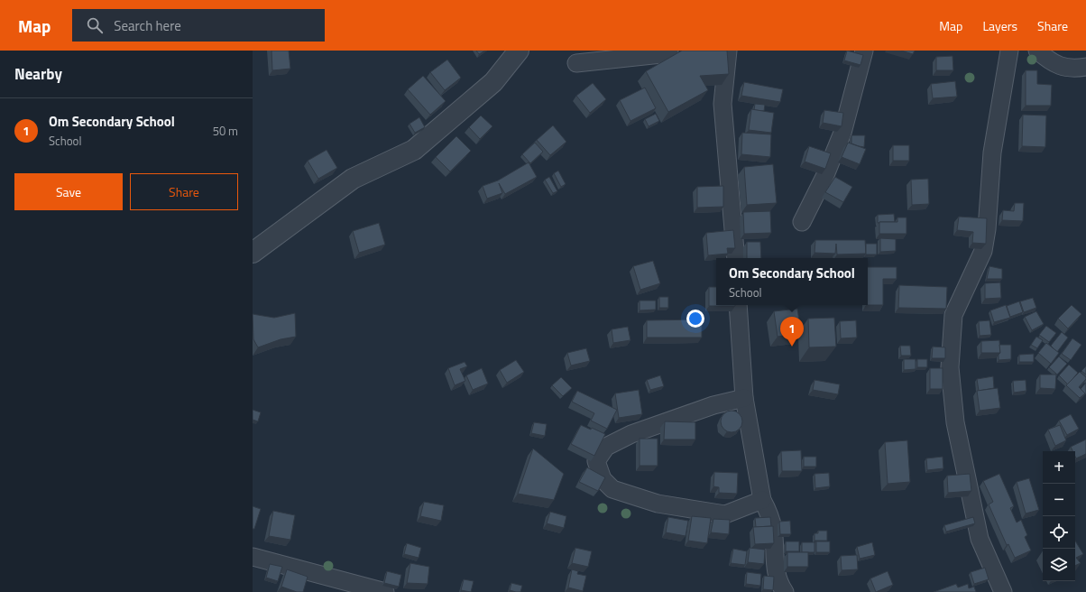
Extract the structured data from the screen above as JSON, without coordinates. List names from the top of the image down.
{
  "page": {
    "header": "Map",
    "search": "Search here",
    "nav": ["Map", "Layers", "Share"],
    "heading": "Nearby",
    "list": [
      {
        "mark": "1",
        "name": "Om Secondary School",
        "note": "School",
        "value": "50 m"
      }
    ],
    "buttons": ["Save", "Share"],
    "popup": ["Om Secondary School", "School"],
    "pins": "1",
    "map_buttons": ["+", "−"]
  }
}
